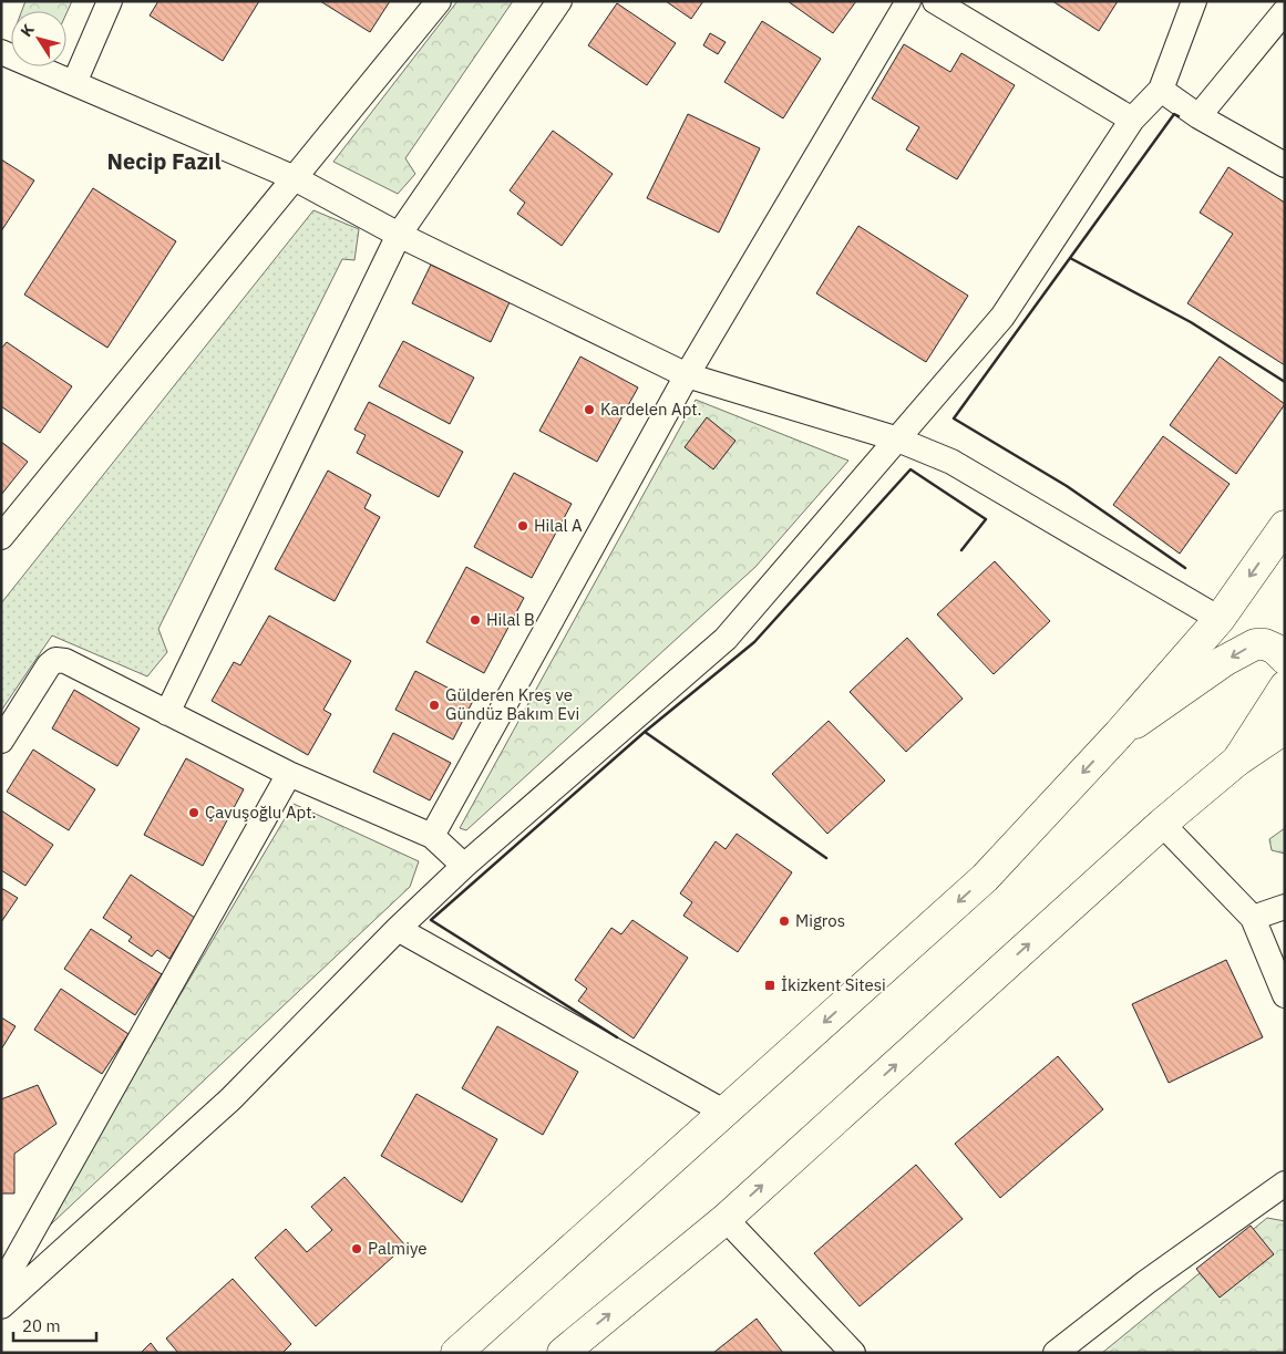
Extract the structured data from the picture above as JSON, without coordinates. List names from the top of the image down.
{
  "districts": ["Necip Fazıl"],
  "places": {
    "other": [
      "Kardelen Apt.",
      "Hilal A",
      "Hilal B",
      "Gülderen Kreş ve Gündüz Bakım Evi",
      "Çavuşoğlu Apt.",
      "Migros",
      "Palmiye"
    ],
    "transit": ["İkizkent Sitesi"]
  },
  "scale_bar": "20 m",
  "north": "top left"
}
